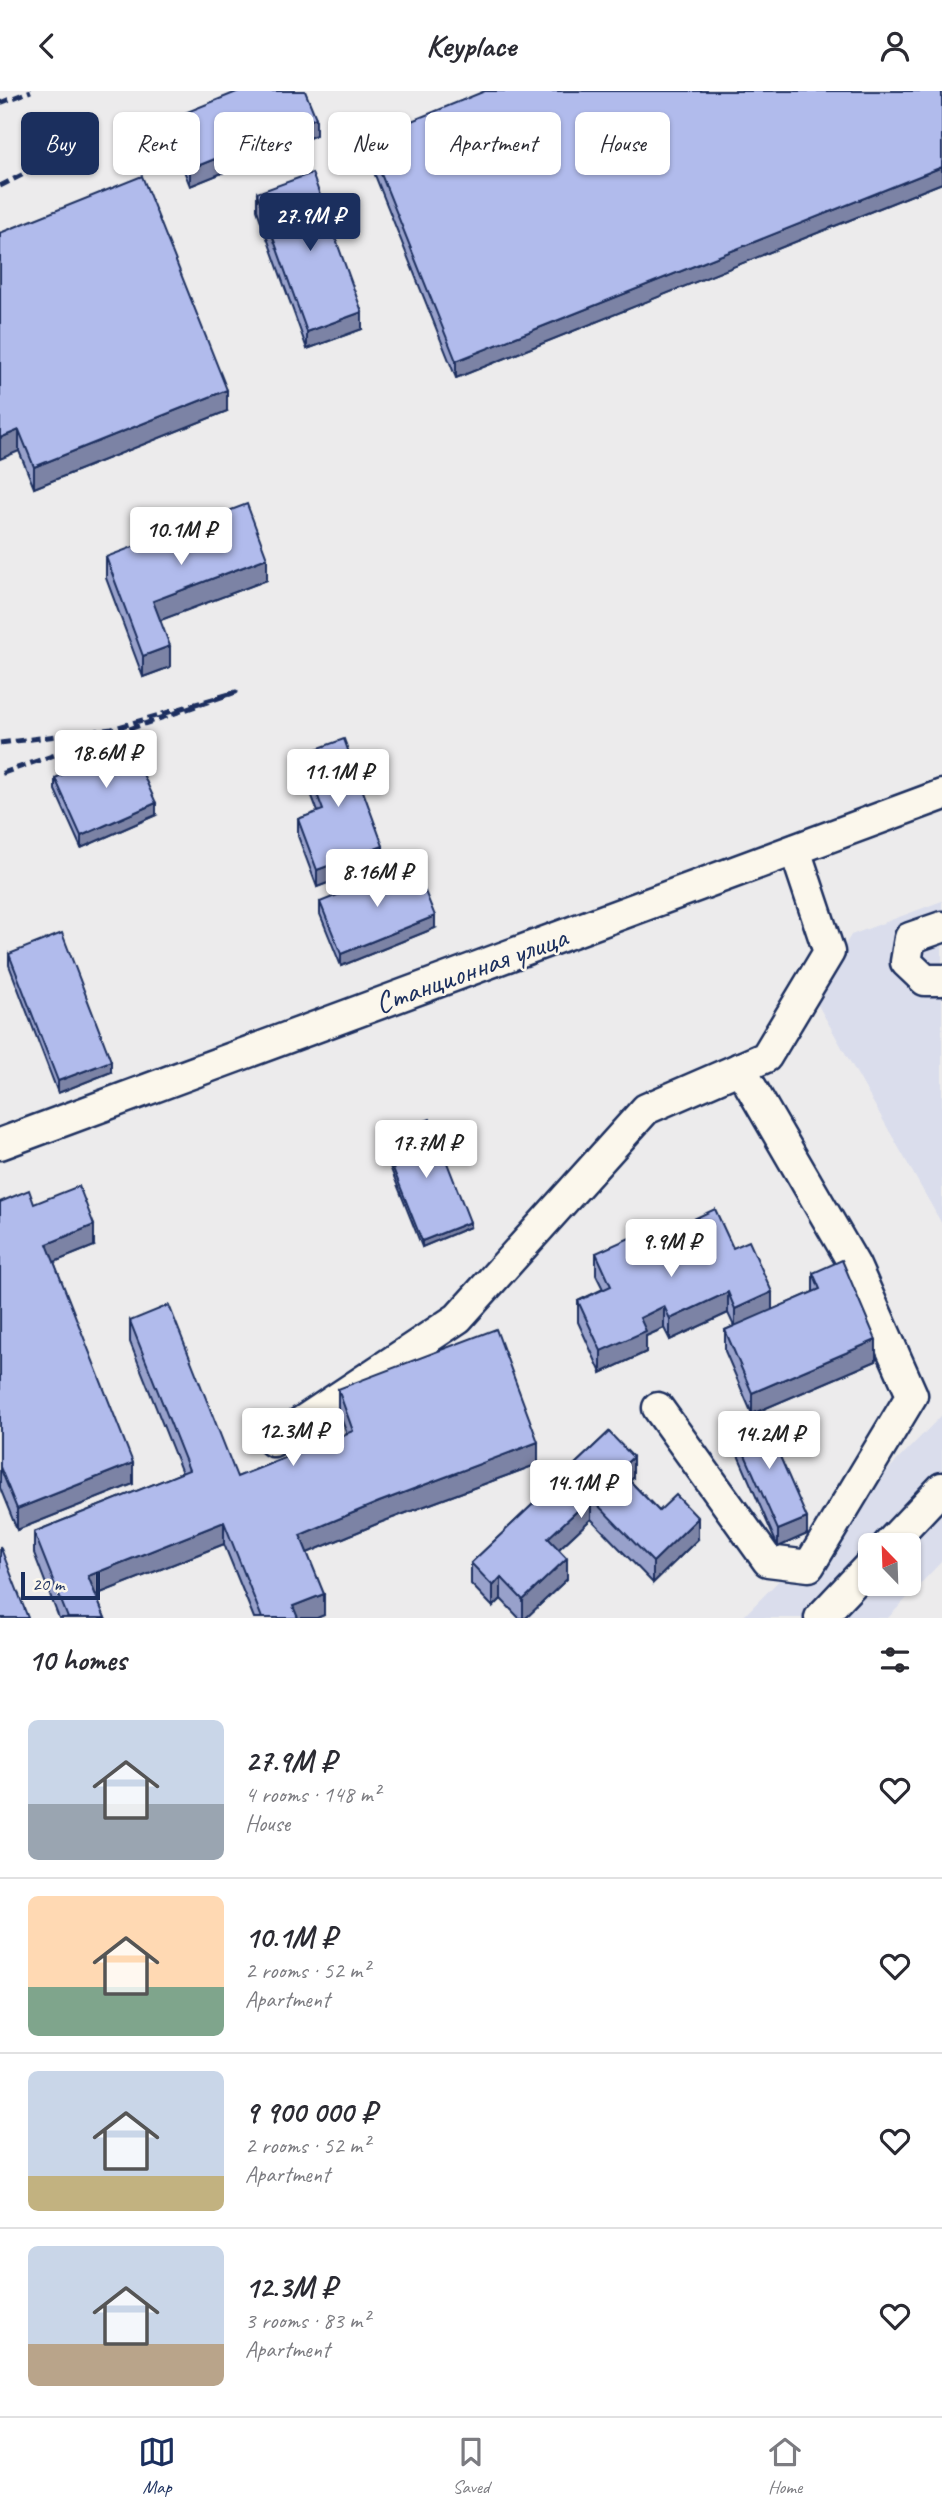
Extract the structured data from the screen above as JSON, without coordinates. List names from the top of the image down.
{
  "streets": {
    "street": ["Станционная улица"]
  },
  "scale_bar": "20 m",
  "north": "top left",
  "page": {
    "header": "Keyplace",
    "chip": [
      "Buy",
      "Rent",
      "Filters",
      "New",
      "Apartment",
      "House"
    ],
    "price": [
      "27.9M ₽",
      "10.1M ₽",
      "18.6M ₽",
      "11.1M ₽",
      "8.16M ₽",
      "17.7M ₽",
      "9.9M ₽",
      "12.3M ₽",
      "14.2M ₽",
      "14.1M ₽"
    ],
    "scale": "20 m",
    "heading": "10 homes",
    "list": [
      {
        "name": "27.9M ₽",
        "note": "4 rooms · 148 m² · House"
      },
      {
        "name": "10.1M ₽",
        "note": "2 rooms · 52 m² · Apartment"
      },
      {
        "name": "9 900 000 ₽",
        "note": "2 rooms · 52 m² · Apartment"
      },
      {
        "name": "12.3M ₽",
        "note": "3 rooms · 83 m² · Apartment"
      }
    ],
    "tabs": ["Map", "Saved", "Home"]
  }
}
